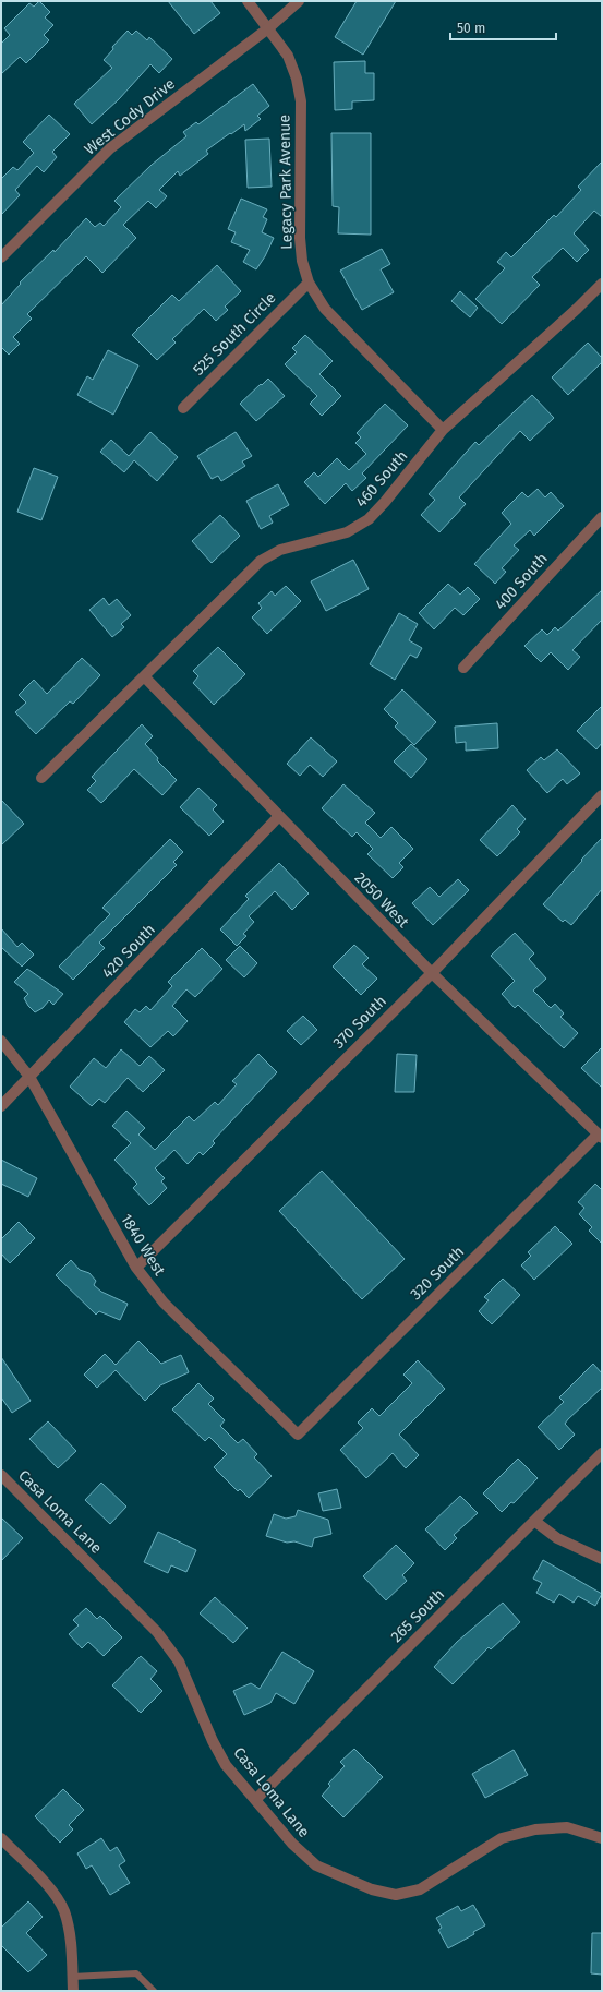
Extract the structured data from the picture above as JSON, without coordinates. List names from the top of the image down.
{
  "streets": {
    "street": [
      "West Cody Drive",
      "Legacy Park Avenue",
      "525 South Circle",
      "460 South",
      "400 South",
      "2050 West",
      "420 South",
      "370 South",
      "1840 West",
      "320 South",
      "Casa Loma Lane",
      "265 South"
    ]
  },
  "crossings": [
    ["West Cody Drive", "Legacy Park Avenue"],
    ["Legacy Park Avenue", "525 South Circle"],
    ["Legacy Park Avenue", "460 South"],
    ["460 South", "2050 West"],
    ["2050 West", "420 South"],
    ["2050 West", "370 South"],
    ["2050 West", "320 South"],
    ["420 South", "1840 West"],
    ["370 South", "1840 West"],
    ["1840 West", "320 South"],
    ["Casa Loma Lane", "265 South"]
  ],
  "scale_bar": "50 m"
}
